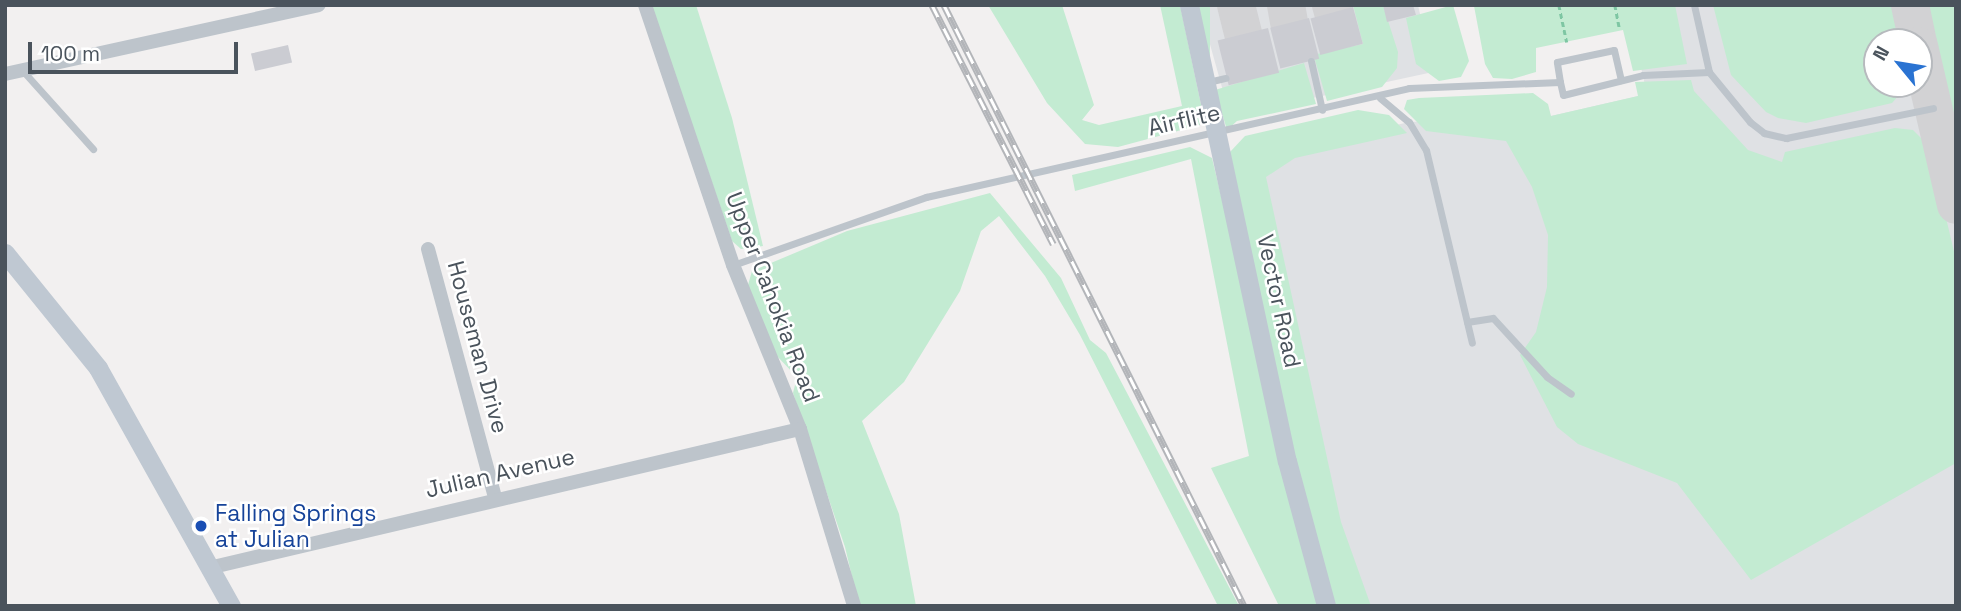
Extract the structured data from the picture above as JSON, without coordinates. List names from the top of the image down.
{
  "streets": {
    "street": [
      "Upper Cahokia Road",
      "Vector Road",
      "Houseman Drive",
      "Julian Avenue"
    ],
    "lane": ["Airflite"]
  },
  "crossings": [
    ["Airflite", "Upper Cahokia Road"],
    ["Airflite", "Vector Road"],
    ["Upper Cahokia Road", "Julian Avenue"],
    ["Houseman Drive", "Julian Avenue"]
  ],
  "places": ["Falling Springs at Julian"],
  "scale_bar": "100 m",
  "north": "top left"
}
